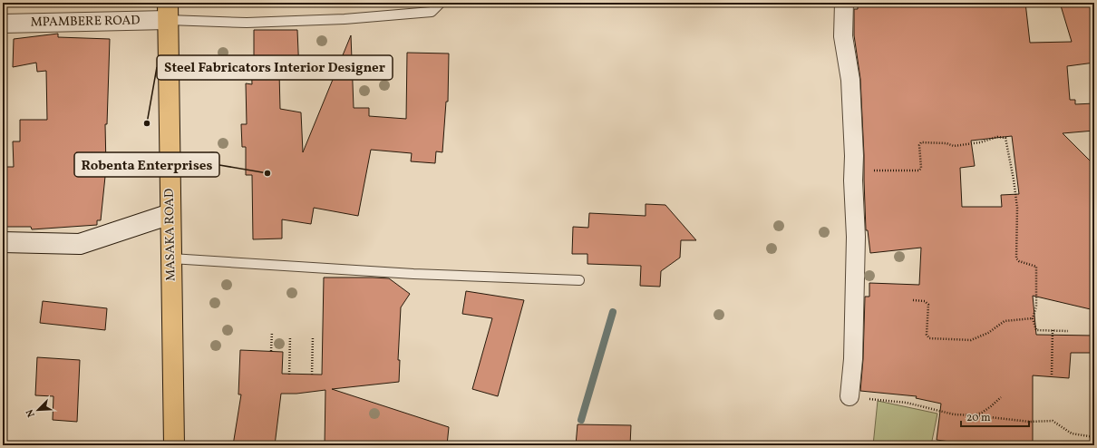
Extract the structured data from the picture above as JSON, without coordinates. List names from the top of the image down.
{
  "streets": {
    "main road": ["MASAKA ROAD"],
    "street": ["MPAMBERE ROAD"]
  },
  "crossings": [
    ["MPAMBERE ROAD", "MASAKA ROAD"]
  ],
  "places": ["Steel Fabricators Interior Designer", "Robenta Enterprises"],
  "scale_bar": "20 m",
  "north": "bottom left"
}
